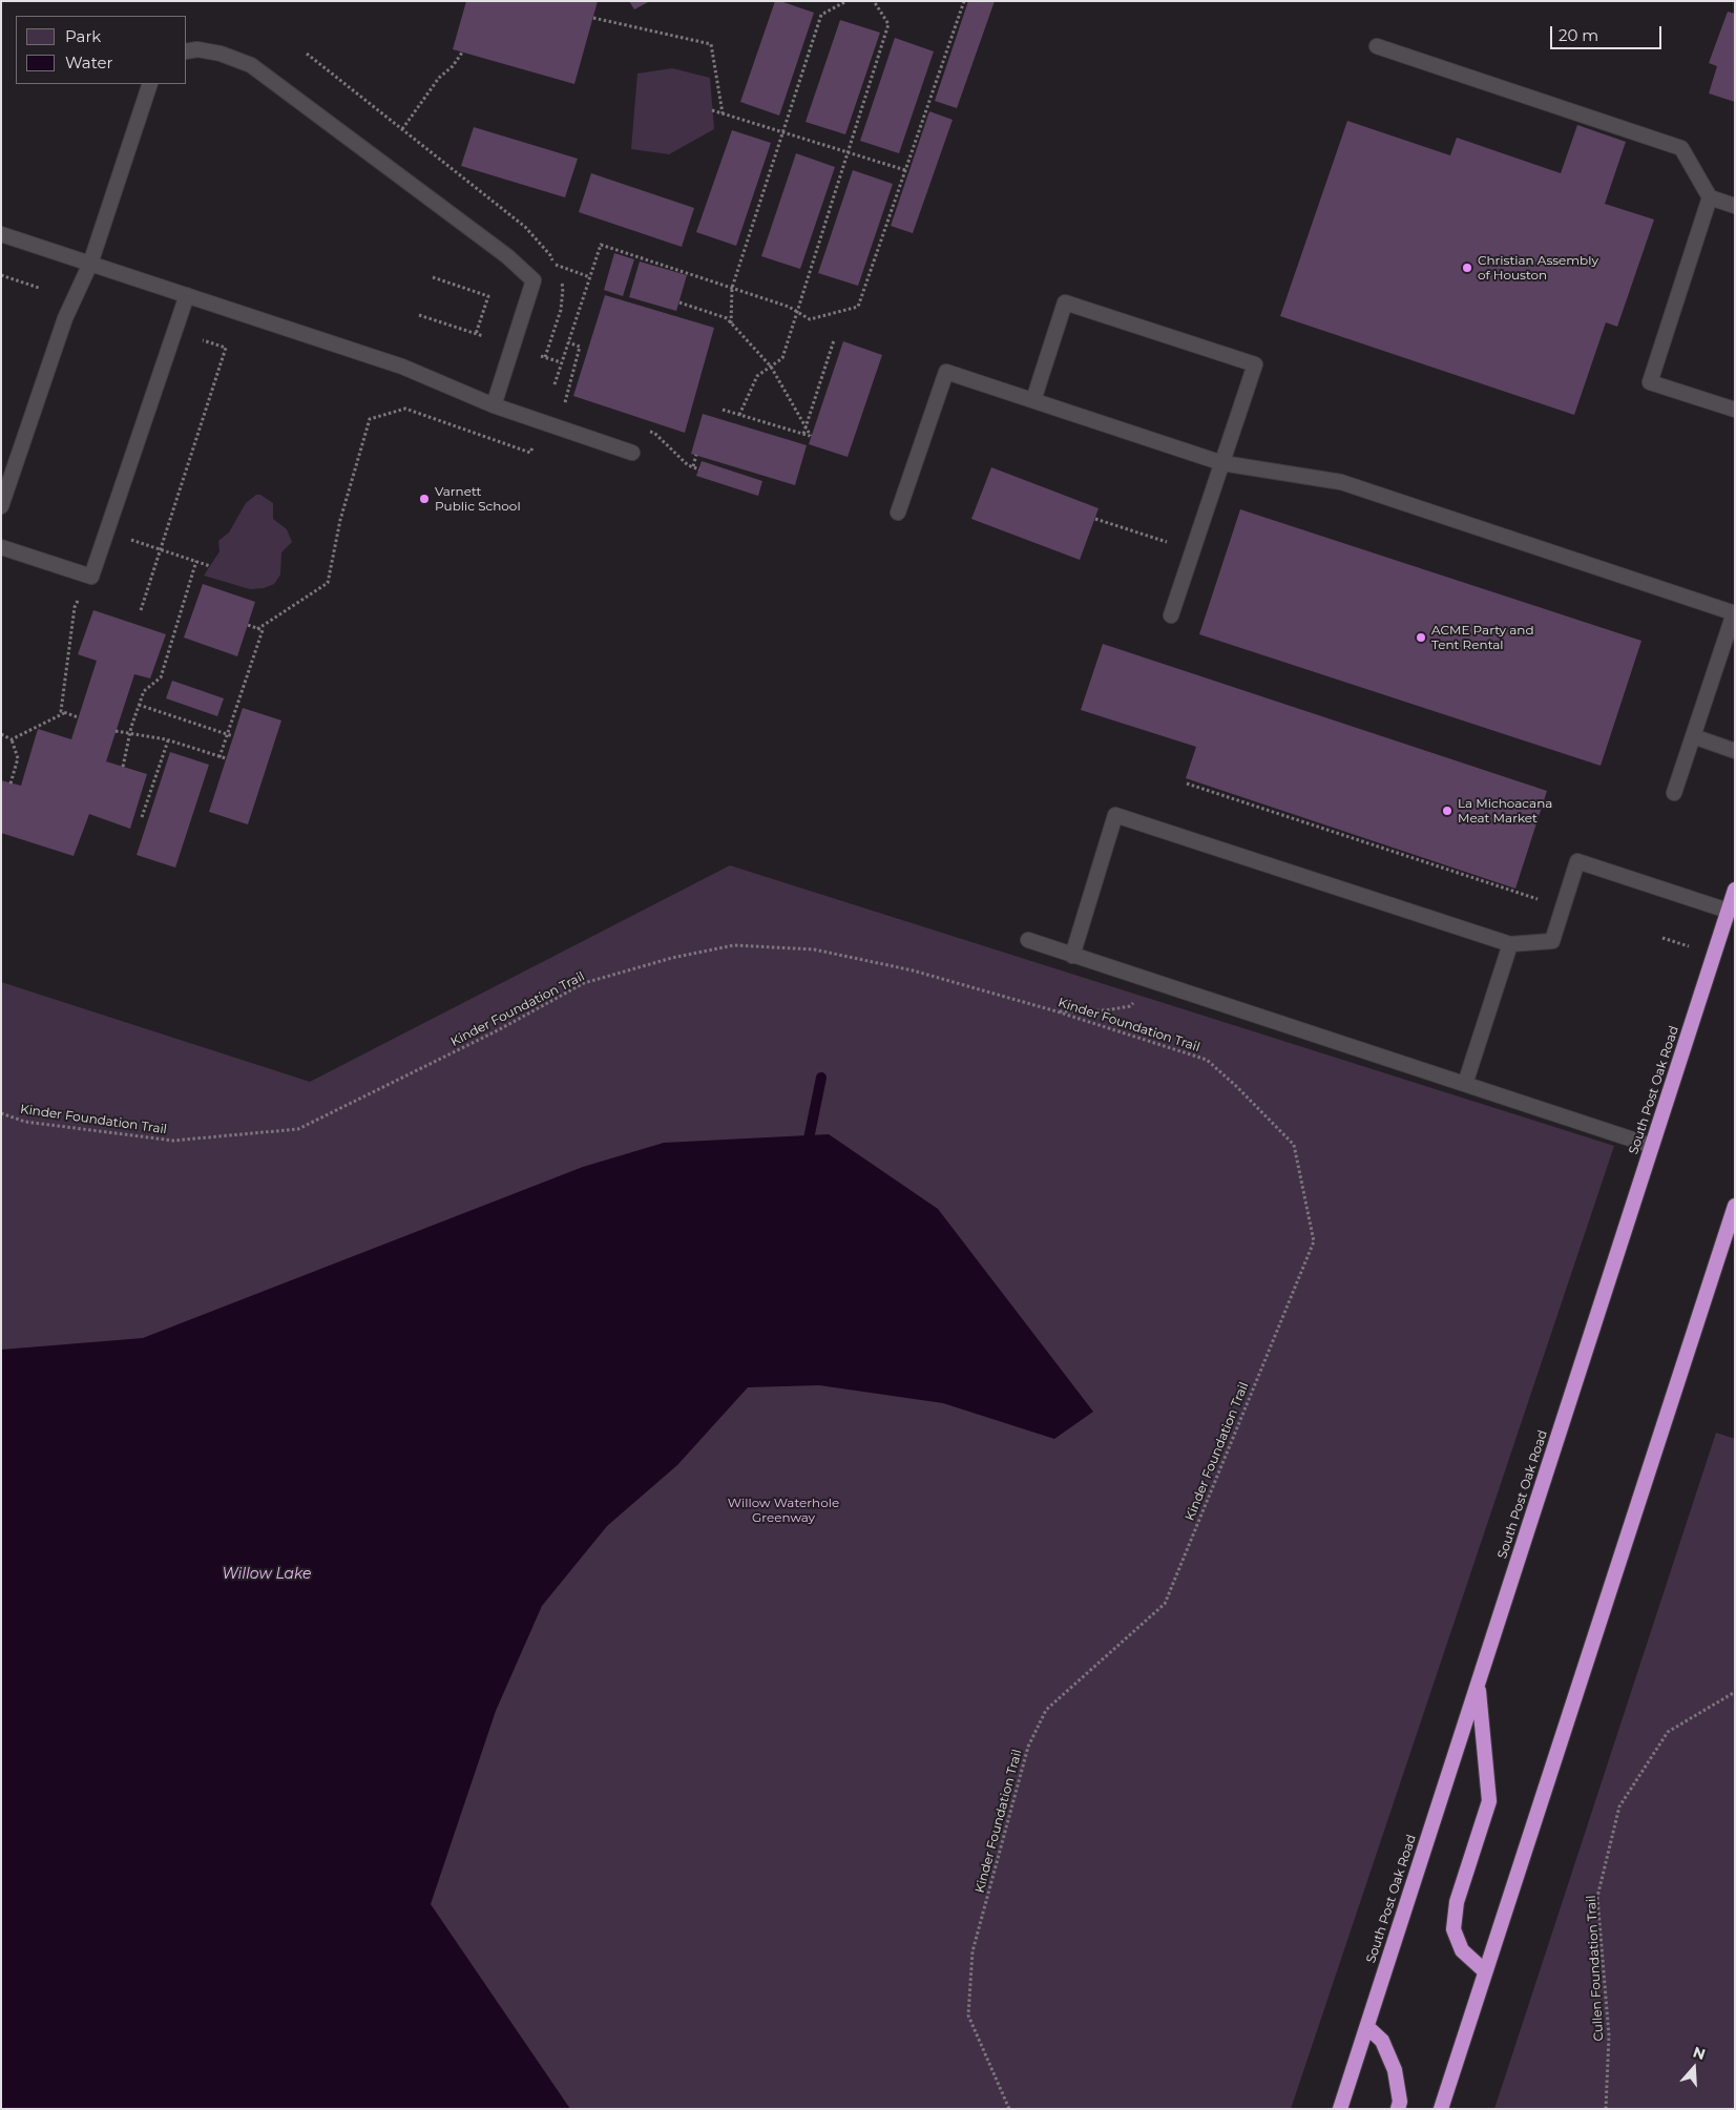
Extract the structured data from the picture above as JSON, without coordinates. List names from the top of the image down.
{
  "streets": {
    "highway": ["South Post Oak Road"],
    "path": ["Kinder Foundation Trail", "Cullen Foundation Trail"]
  },
  "water": ["Willow Lake"],
  "parks": ["Willow Waterhole Greenway"],
  "places": [
    "Christian Assembly of Houston",
    "Varnett Public School",
    "ACME Party and Tent Rental",
    "La Michoacana Meat Market"
  ],
  "legend": ["Park", "Water"],
  "scale_bar": "20 m",
  "north": "top"
}
